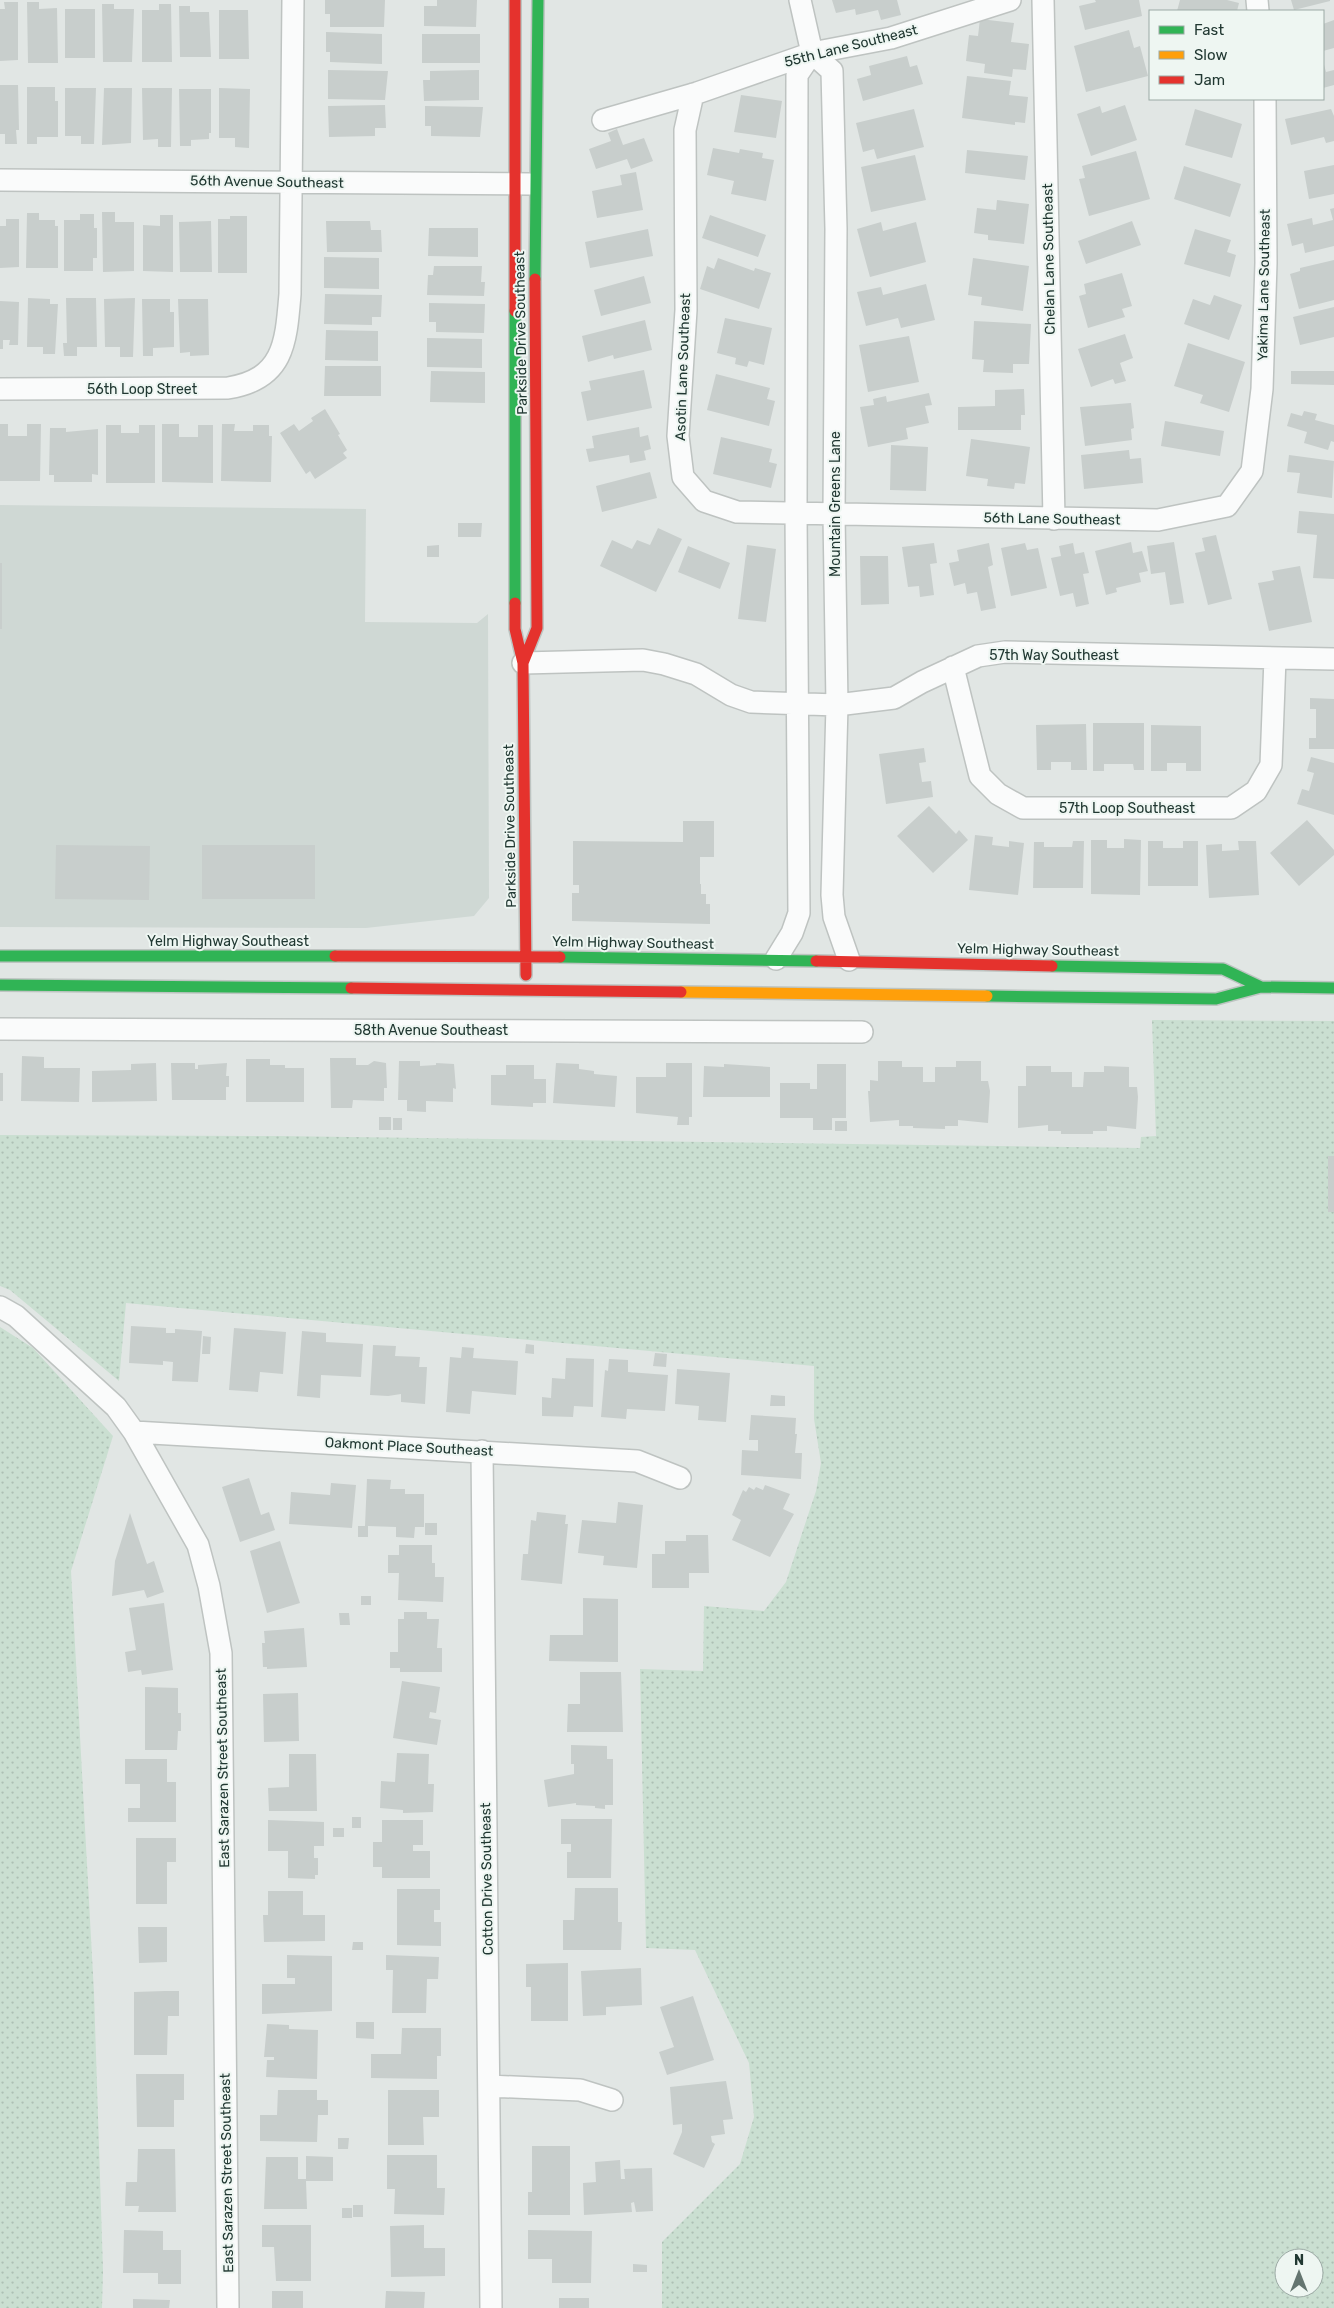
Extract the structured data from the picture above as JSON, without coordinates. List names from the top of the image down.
{
  "streets": {
    "main road": ["Parkside Drive Southeast", "Yelm Highway Southeast"],
    "street": [
      "55th Lane Southeast",
      "56th Avenue Southeast",
      "Chelan Lane Southeast",
      "Yakima Lane Southeast",
      "Asotin Lane Southeast",
      "56th Loop Street",
      "Mountain Greens Lane",
      "56th Lane Southeast",
      "57th Way Southeast",
      "57th Loop Southeast",
      "58th Avenue Southeast",
      "Oakmont Place Southeast",
      "East Sarazen Street Southeast",
      "Cotton Drive Southeast"
    ]
  },
  "crossings": [
    ["55th Lane Southeast", "Asotin Lane Southeast"],
    ["55th Lane Southeast", "Mountain Greens Lane"],
    ["56th Avenue Southeast", "Parkside Drive Southeast"],
    ["56th Avenue Southeast", "56th Loop Street"],
    ["Chelan Lane Southeast", "56th Lane Southeast"],
    ["Yakima Lane Southeast", "56th Lane Southeast"],
    ["Parkside Drive Southeast", "57th Way Southeast"],
    ["Parkside Drive Southeast", "Yelm Highway Southeast"],
    ["Asotin Lane Southeast", "Mountain Greens Lane"],
    ["Asotin Lane Southeast", "56th Lane Southeast"],
    ["Mountain Greens Lane", "56th Lane Southeast"],
    ["Mountain Greens Lane", "57th Way Southeast"],
    ["Mountain Greens Lane", "Yelm Highway Southeast"],
    ["57th Way Southeast", "57th Loop Southeast"],
    ["Oakmont Place Southeast", "East Sarazen Street Southeast"],
    ["Oakmont Place Southeast", "Cotton Drive Southeast"]
  ],
  "legend": ["Fast", "Slow", "Jam"],
  "north": "top"
}
